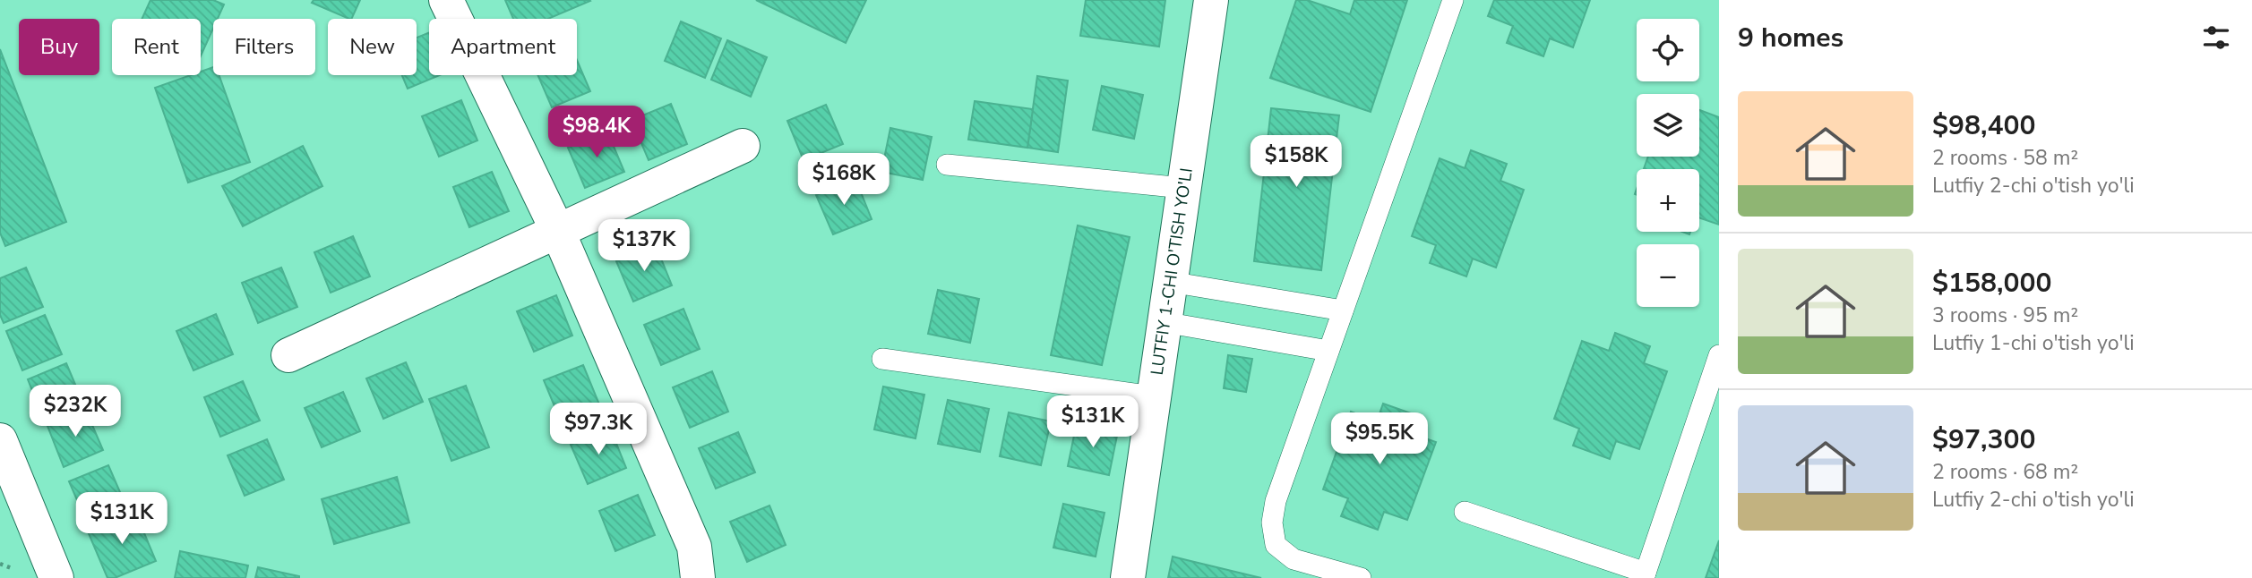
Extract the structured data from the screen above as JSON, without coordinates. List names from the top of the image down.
{
  "streets": {
    "street": ["LUTFIY 1-CHI O'TISH YO'LI"]
  },
  "page": {
    "heading": "9 homes",
    "map_buttons": ["+", "−"],
    "chip": [
      "Buy",
      "Rent",
      "Filters",
      "New",
      "Apartment"
    ],
    "list": [
      {
        "name": "$98,400",
        "note": "2 rooms · 58 m² · Lutfiy 2-chi o'tish yo'li"
      },
      {
        "name": "$158,000",
        "note": "3 rooms · 95 m² · Lutfiy 1-chi o'tish yo'li"
      },
      {
        "name": "$97,300",
        "note": "2 rooms · 68 m² · Lutfiy 2-chi o'tish yo'li"
      }
    ],
    "price": [
      "$98.4K",
      "$158K",
      "$168K",
      "$137K",
      "$232K",
      "$131K",
      "$97.3K",
      "$95.5K",
      "$131K"
    ]
  }
}
